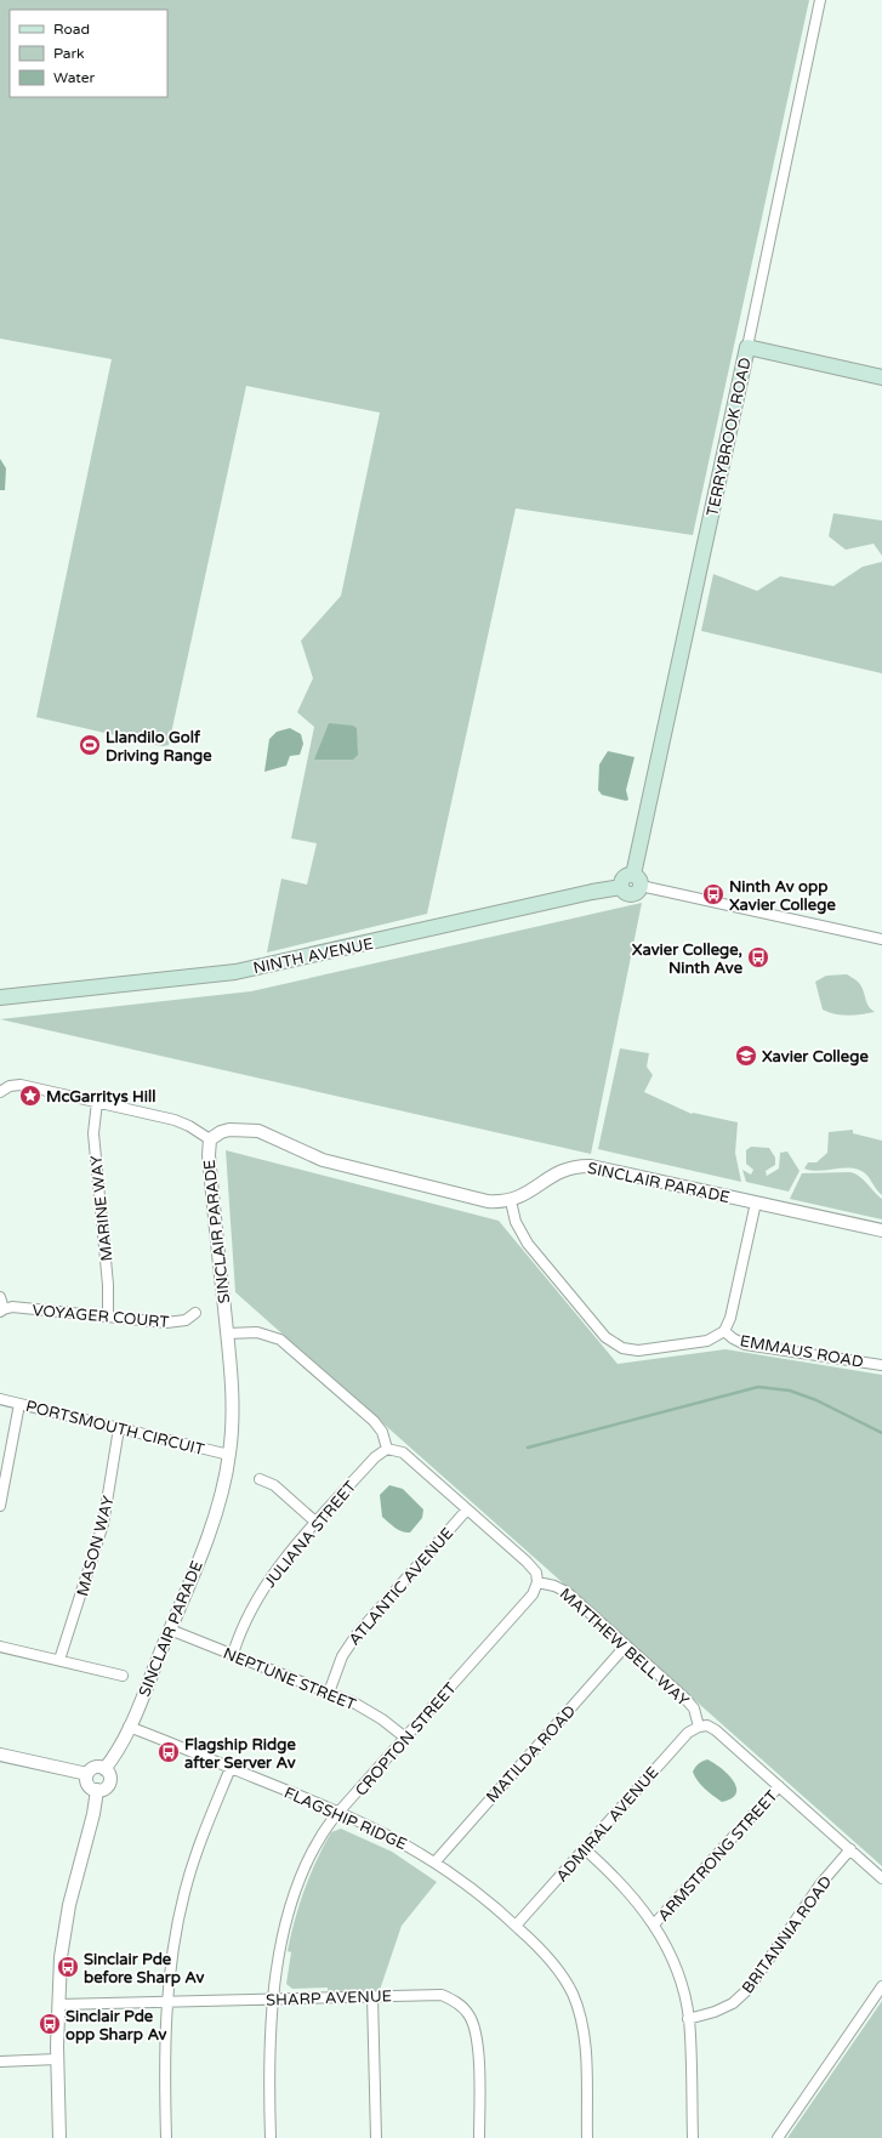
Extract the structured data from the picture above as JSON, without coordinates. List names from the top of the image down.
{
  "streets": {
    "main road": ["TERRYBROOK ROAD", "NINTH AVENUE"],
    "street": [
      "SINCLAIR PARADE",
      "MARINE WAY",
      "VOYAGER COURT",
      "EMMAUS ROAD",
      "PORTSMOUTH CIRCUIT",
      "JULIANA STREET",
      "MASON WAY",
      "ATLANTIC AVENUE",
      "MATTHEW BELL WAY",
      "NEPTUNE STREET",
      "CROPTON STREET",
      "MATILDA ROAD",
      "FLAGSHIP RIDGE",
      "ADMIRAL AVENUE",
      "ARMSTRONG STREET",
      "BRITANNIA ROAD",
      "SHARP AVENUE"
    ]
  },
  "crossings": [
    ["TERRYBROOK ROAD", "NINTH AVENUE"],
    ["SINCLAIR PARADE", "PORTSMOUTH CIRCUIT"],
    ["SINCLAIR PARADE", "NEPTUNE STREET"],
    ["SINCLAIR PARADE", "FLAGSHIP RIDGE"],
    ["MARINE WAY", "VOYAGER COURT"],
    ["PORTSMOUTH CIRCUIT", "MASON WAY"],
    ["JULIANA STREET", "NEPTUNE STREET"],
    ["ATLANTIC AVENUE", "NEPTUNE STREET"],
    ["MATTHEW BELL WAY", "CROPTON STREET"],
    ["MATTHEW BELL WAY", "MATILDA ROAD"],
    ["MATTHEW BELL WAY", "ADMIRAL AVENUE"],
    ["NEPTUNE STREET", "CROPTON STREET"],
    ["CROPTON STREET", "FLAGSHIP RIDGE"],
    ["CROPTON STREET", "SHARP AVENUE"],
    ["MATILDA ROAD", "FLAGSHIP RIDGE"],
    ["FLAGSHIP RIDGE", "ADMIRAL AVENUE"]
  ],
  "places": {
    "sports": ["Llandilo Golf Driving Range"],
    "bus stop": [
      "Ninth Av opp Xavier College",
      "Xavier College, Ninth Ave",
      "Flagship Ridge after Server Av",
      "Sinclair Pde before Sharp Av",
      "Sinclair Pde opp Sharp Av"
    ],
    "school or university": ["Xavier College"],
    "place": ["McGarritys Hill"]
  },
  "legend": ["Road", "Park", "Water"]
}
